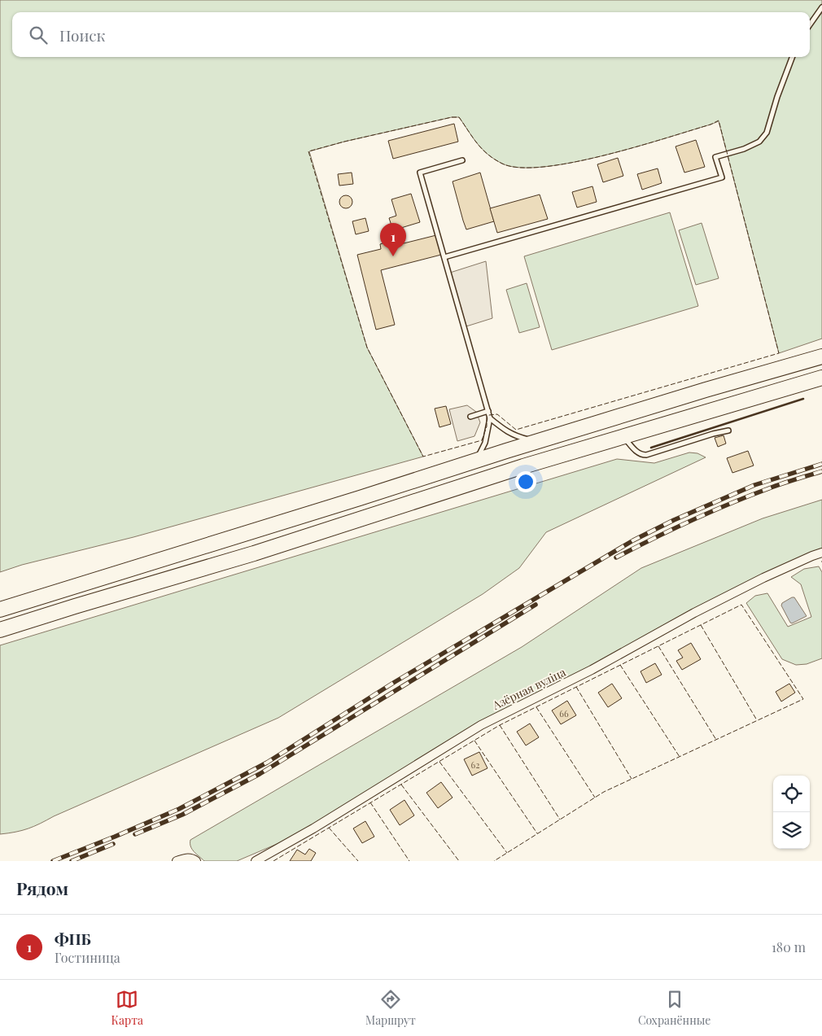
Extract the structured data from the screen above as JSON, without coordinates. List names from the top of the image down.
{
  "streets": {
    "street": ["Азёрная вуліца"]
  },
  "house_numbers": ["66", "62"],
  "page": {
    "search": "Поиск",
    "pins": "1",
    "heading": "Рядом",
    "list": [
      {
        "mark": "1",
        "name": "ФПБ",
        "note": "Гостиница",
        "value": "180 m"
      }
    ],
    "nav": ["Карта", "Маршрут", "Сохранённые"]
  }
}
